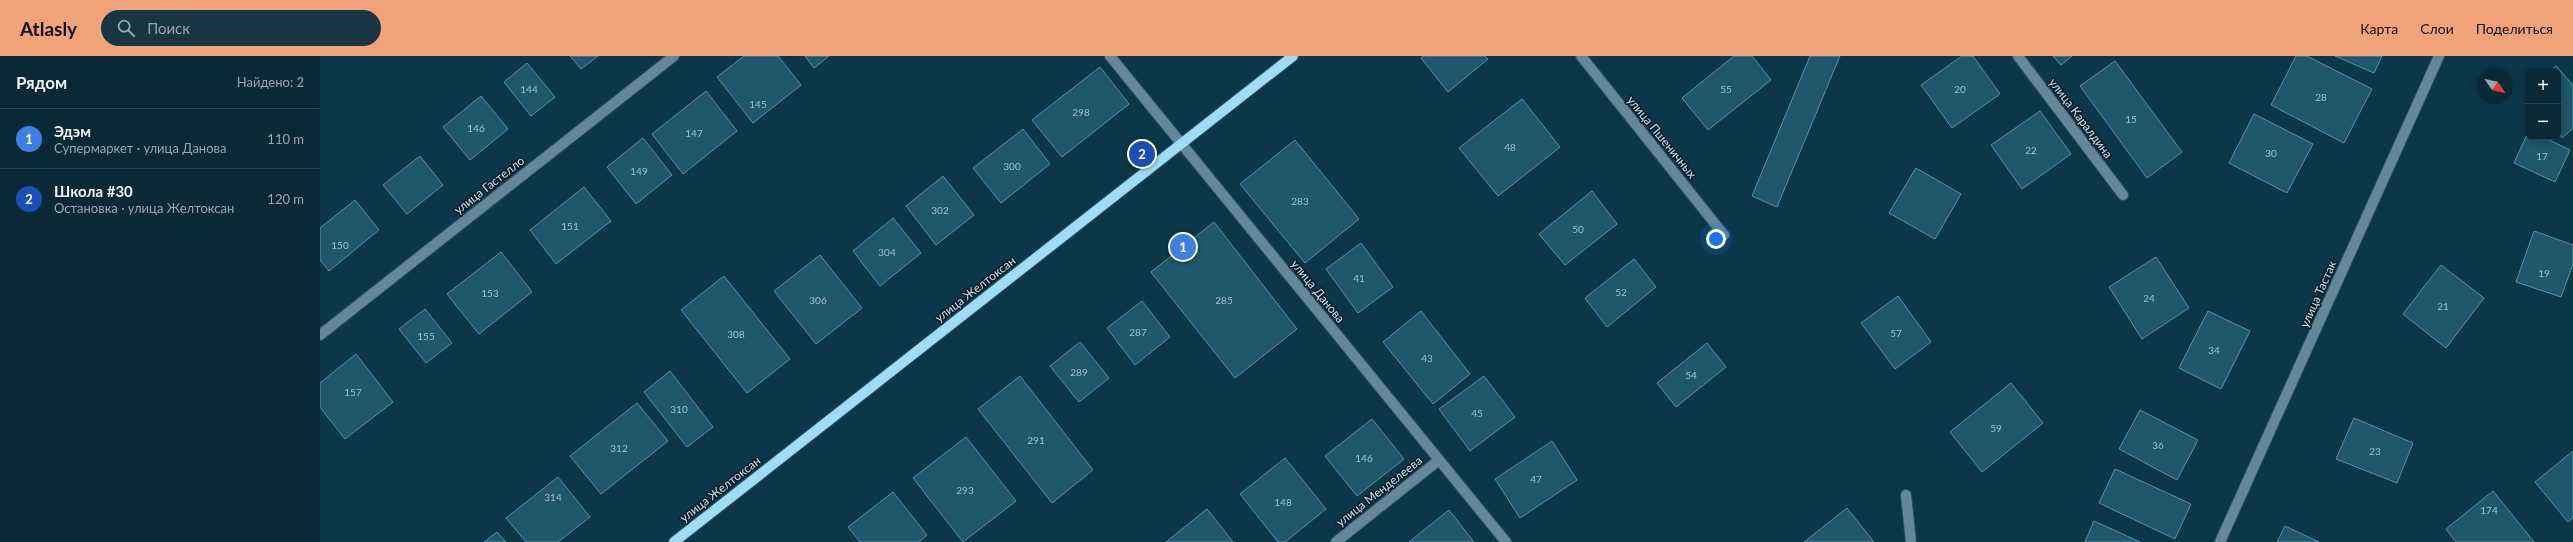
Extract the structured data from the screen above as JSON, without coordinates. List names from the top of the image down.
{
  "streets": {
    "main road": ["улица Желтоксан"],
    "street": [
      "улица Каралдина",
      "улица Пшеничных",
      "улица Гастелло",
      "улица Данова",
      "улица Тастак",
      "улица Менделеева"
    ]
  },
  "crossings": [
    ["улица Желтоксан", "улица Данова"],
    ["улица Данова", "улица Менделеева"]
  ],
  "house_numbers": [
    "144",
    "55",
    "20",
    "28",
    "145",
    "298",
    "15",
    "146",
    "147",
    "48",
    "22",
    "30",
    "17",
    "300",
    "149",
    "283",
    "302",
    "151",
    "50",
    "150",
    "304",
    "19",
    "41",
    "52",
    "153",
    "24",
    "306",
    "285",
    "21",
    "287",
    "57",
    "308",
    "155",
    "34",
    "43",
    "289",
    "54",
    "157",
    "310",
    "45",
    "59",
    "291",
    "36",
    "312",
    "23",
    "146",
    "47",
    "293",
    "314",
    "148",
    "174"
  ],
  "north": "bottom right",
  "page": {
    "header": "Atlasly",
    "search": "Поиск",
    "nav": ["Карта", "Слои", "Поделиться"],
    "heading": ["Рядом", "Найдено: 2"],
    "map_buttons": ["+", "−"],
    "list": [
      {
        "mark": "1",
        "name": "Эдэм",
        "note": "Супермаркет · улица Данова",
        "value": "110 m"
      },
      {
        "mark": "2",
        "name": "Школа #30",
        "note": "Остановка · улица Желтоксан",
        "value": "120 m"
      }
    ],
    "pins": ["2", "1"]
  }
}
